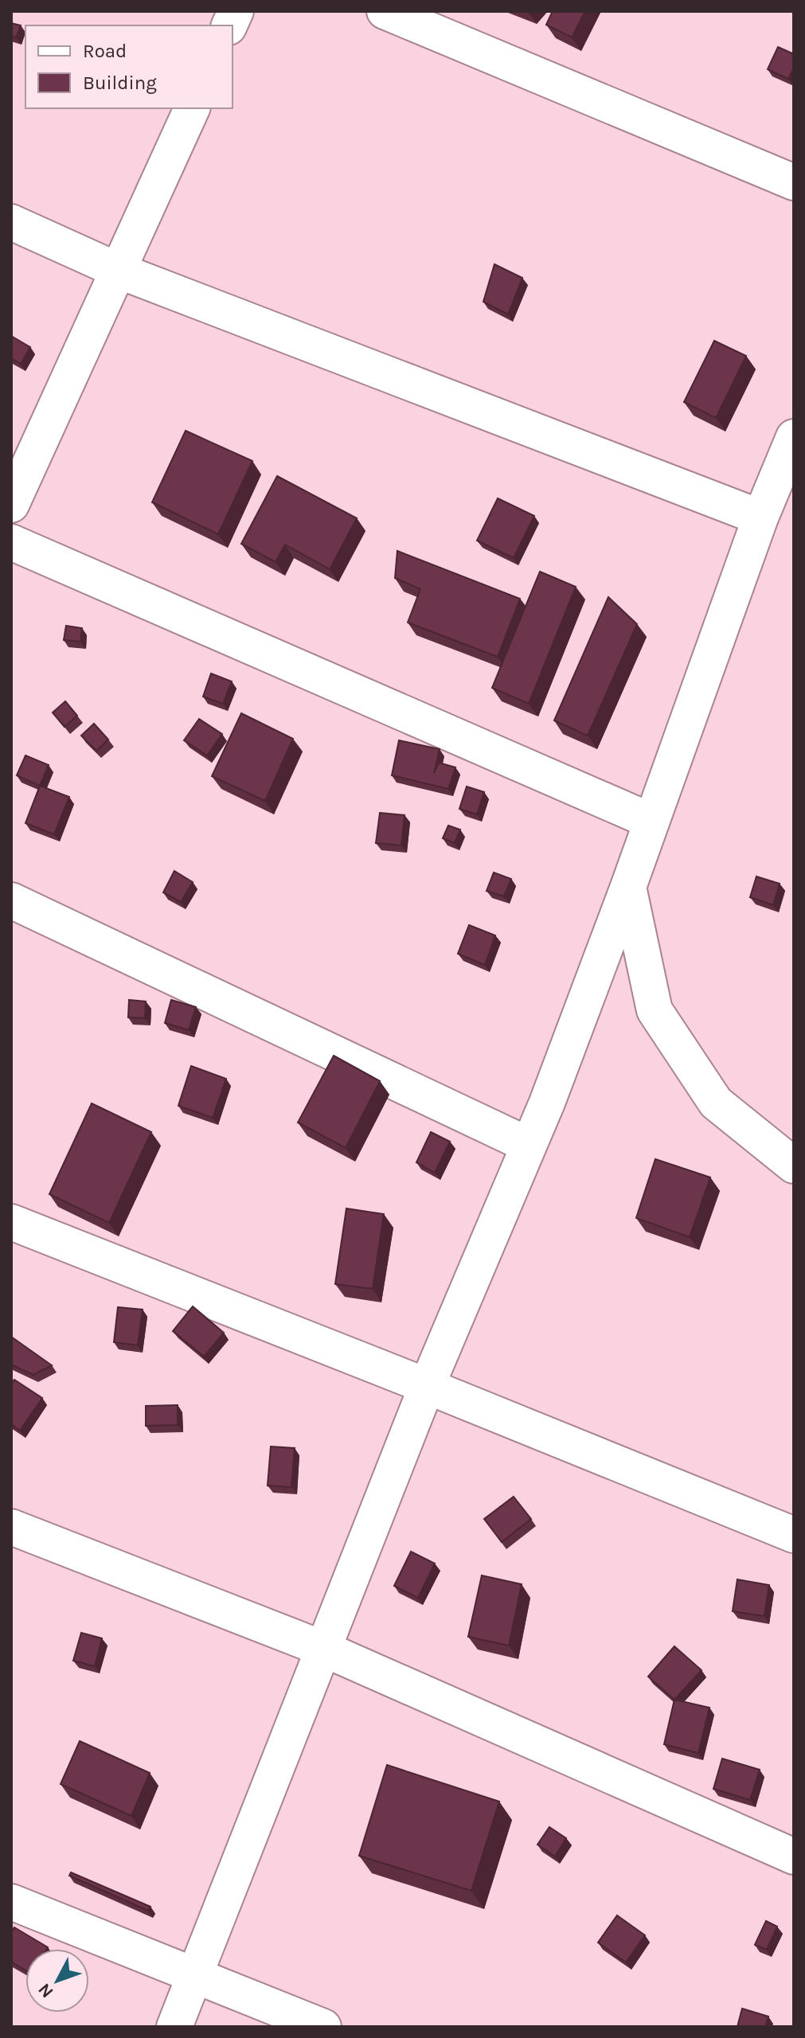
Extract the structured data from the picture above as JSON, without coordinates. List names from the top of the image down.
{
  "legend": ["Road", "Building"],
  "north": "bottom left"
}
